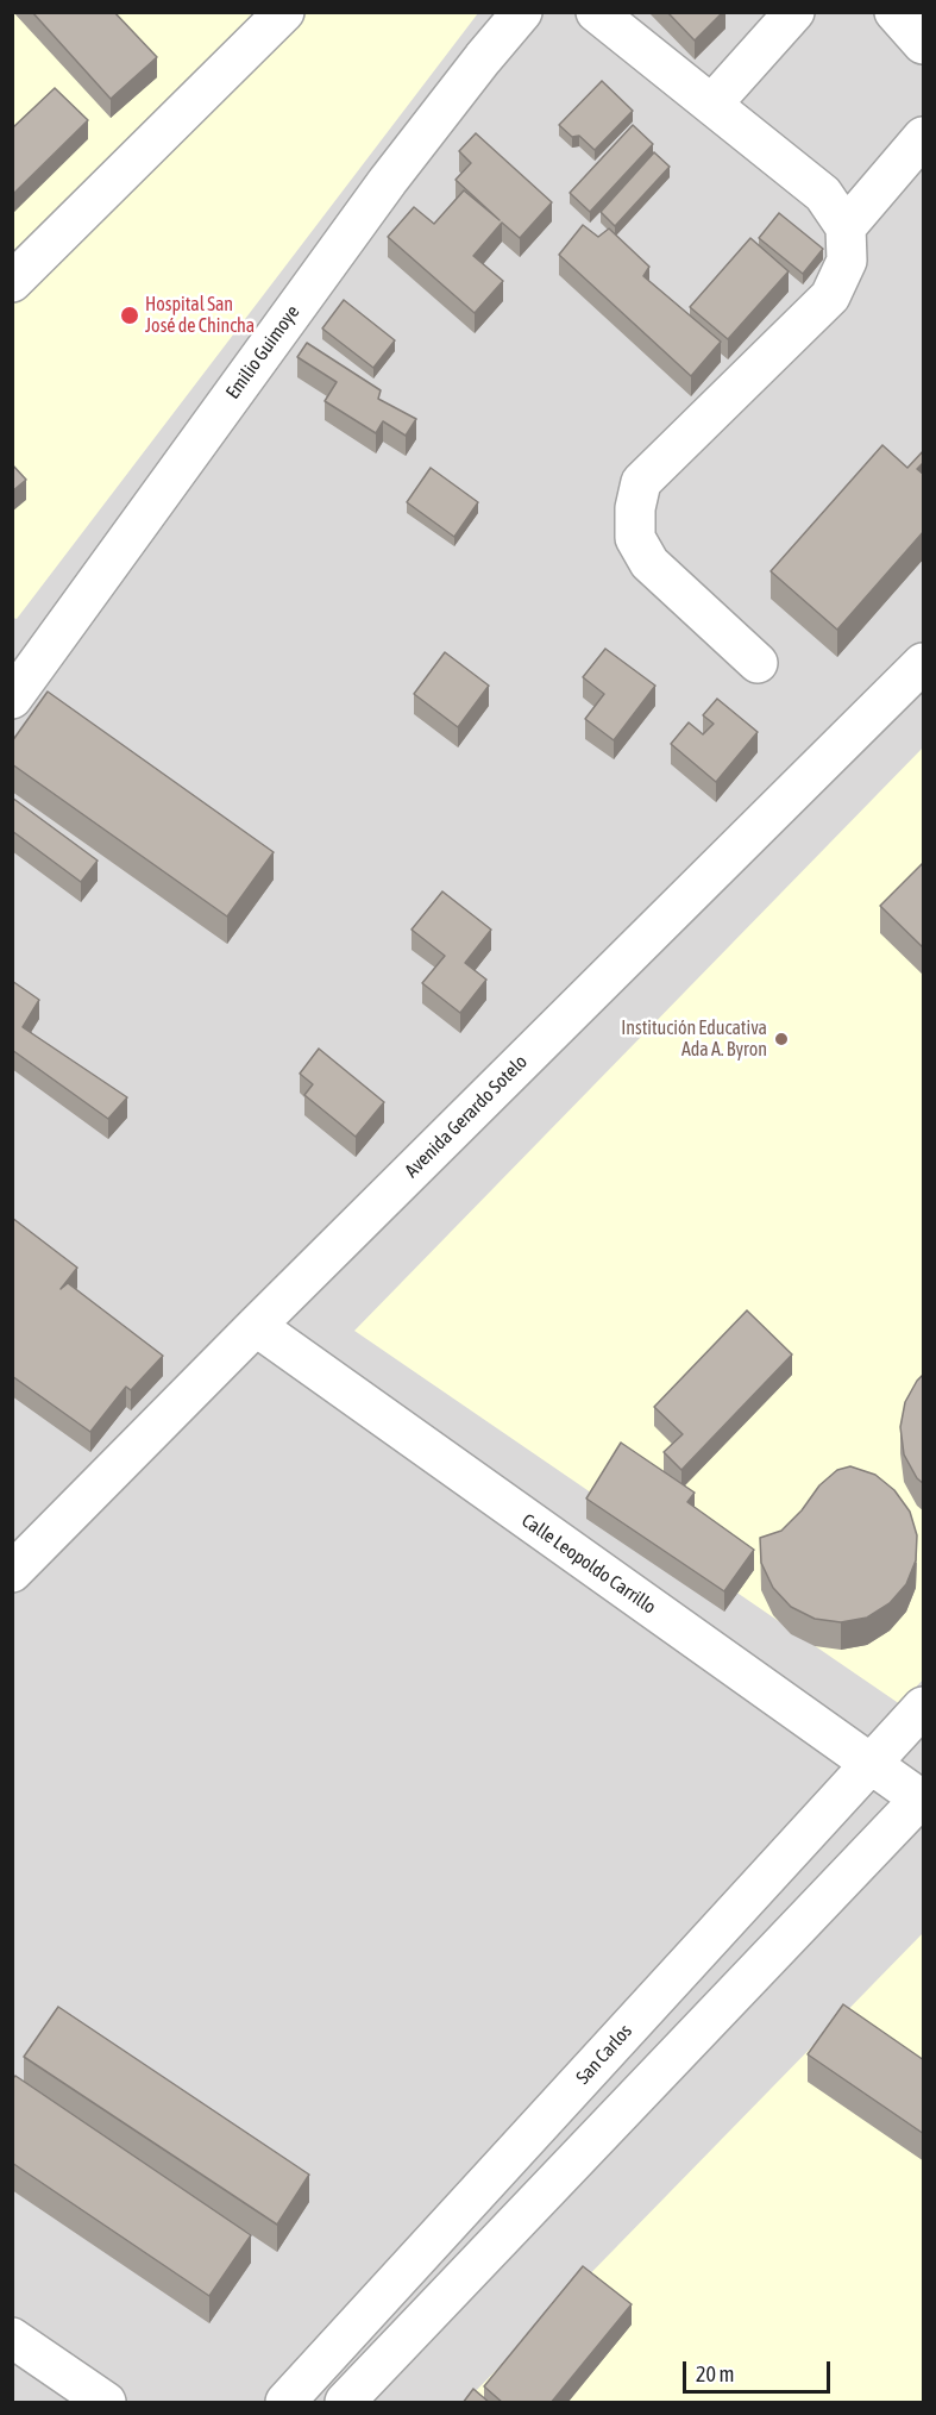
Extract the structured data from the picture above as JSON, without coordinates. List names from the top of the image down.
{
  "streets": {
    "street": [
      "Emilio Guimoye",
      "Avenida Gerardo Sotelo",
      "Calle Leopoldo Carrillo",
      "San Carlos"
    ]
  },
  "crossings": [
    ["Avenida Gerardo Sotelo", "Calle Leopoldo Carrillo"],
    ["Calle Leopoldo Carrillo", "San Carlos"]
  ],
  "places": ["Hospital San José de Chincha", "Institución Educativa Ada A. Byron"],
  "scale_bar": "20 m"
}
